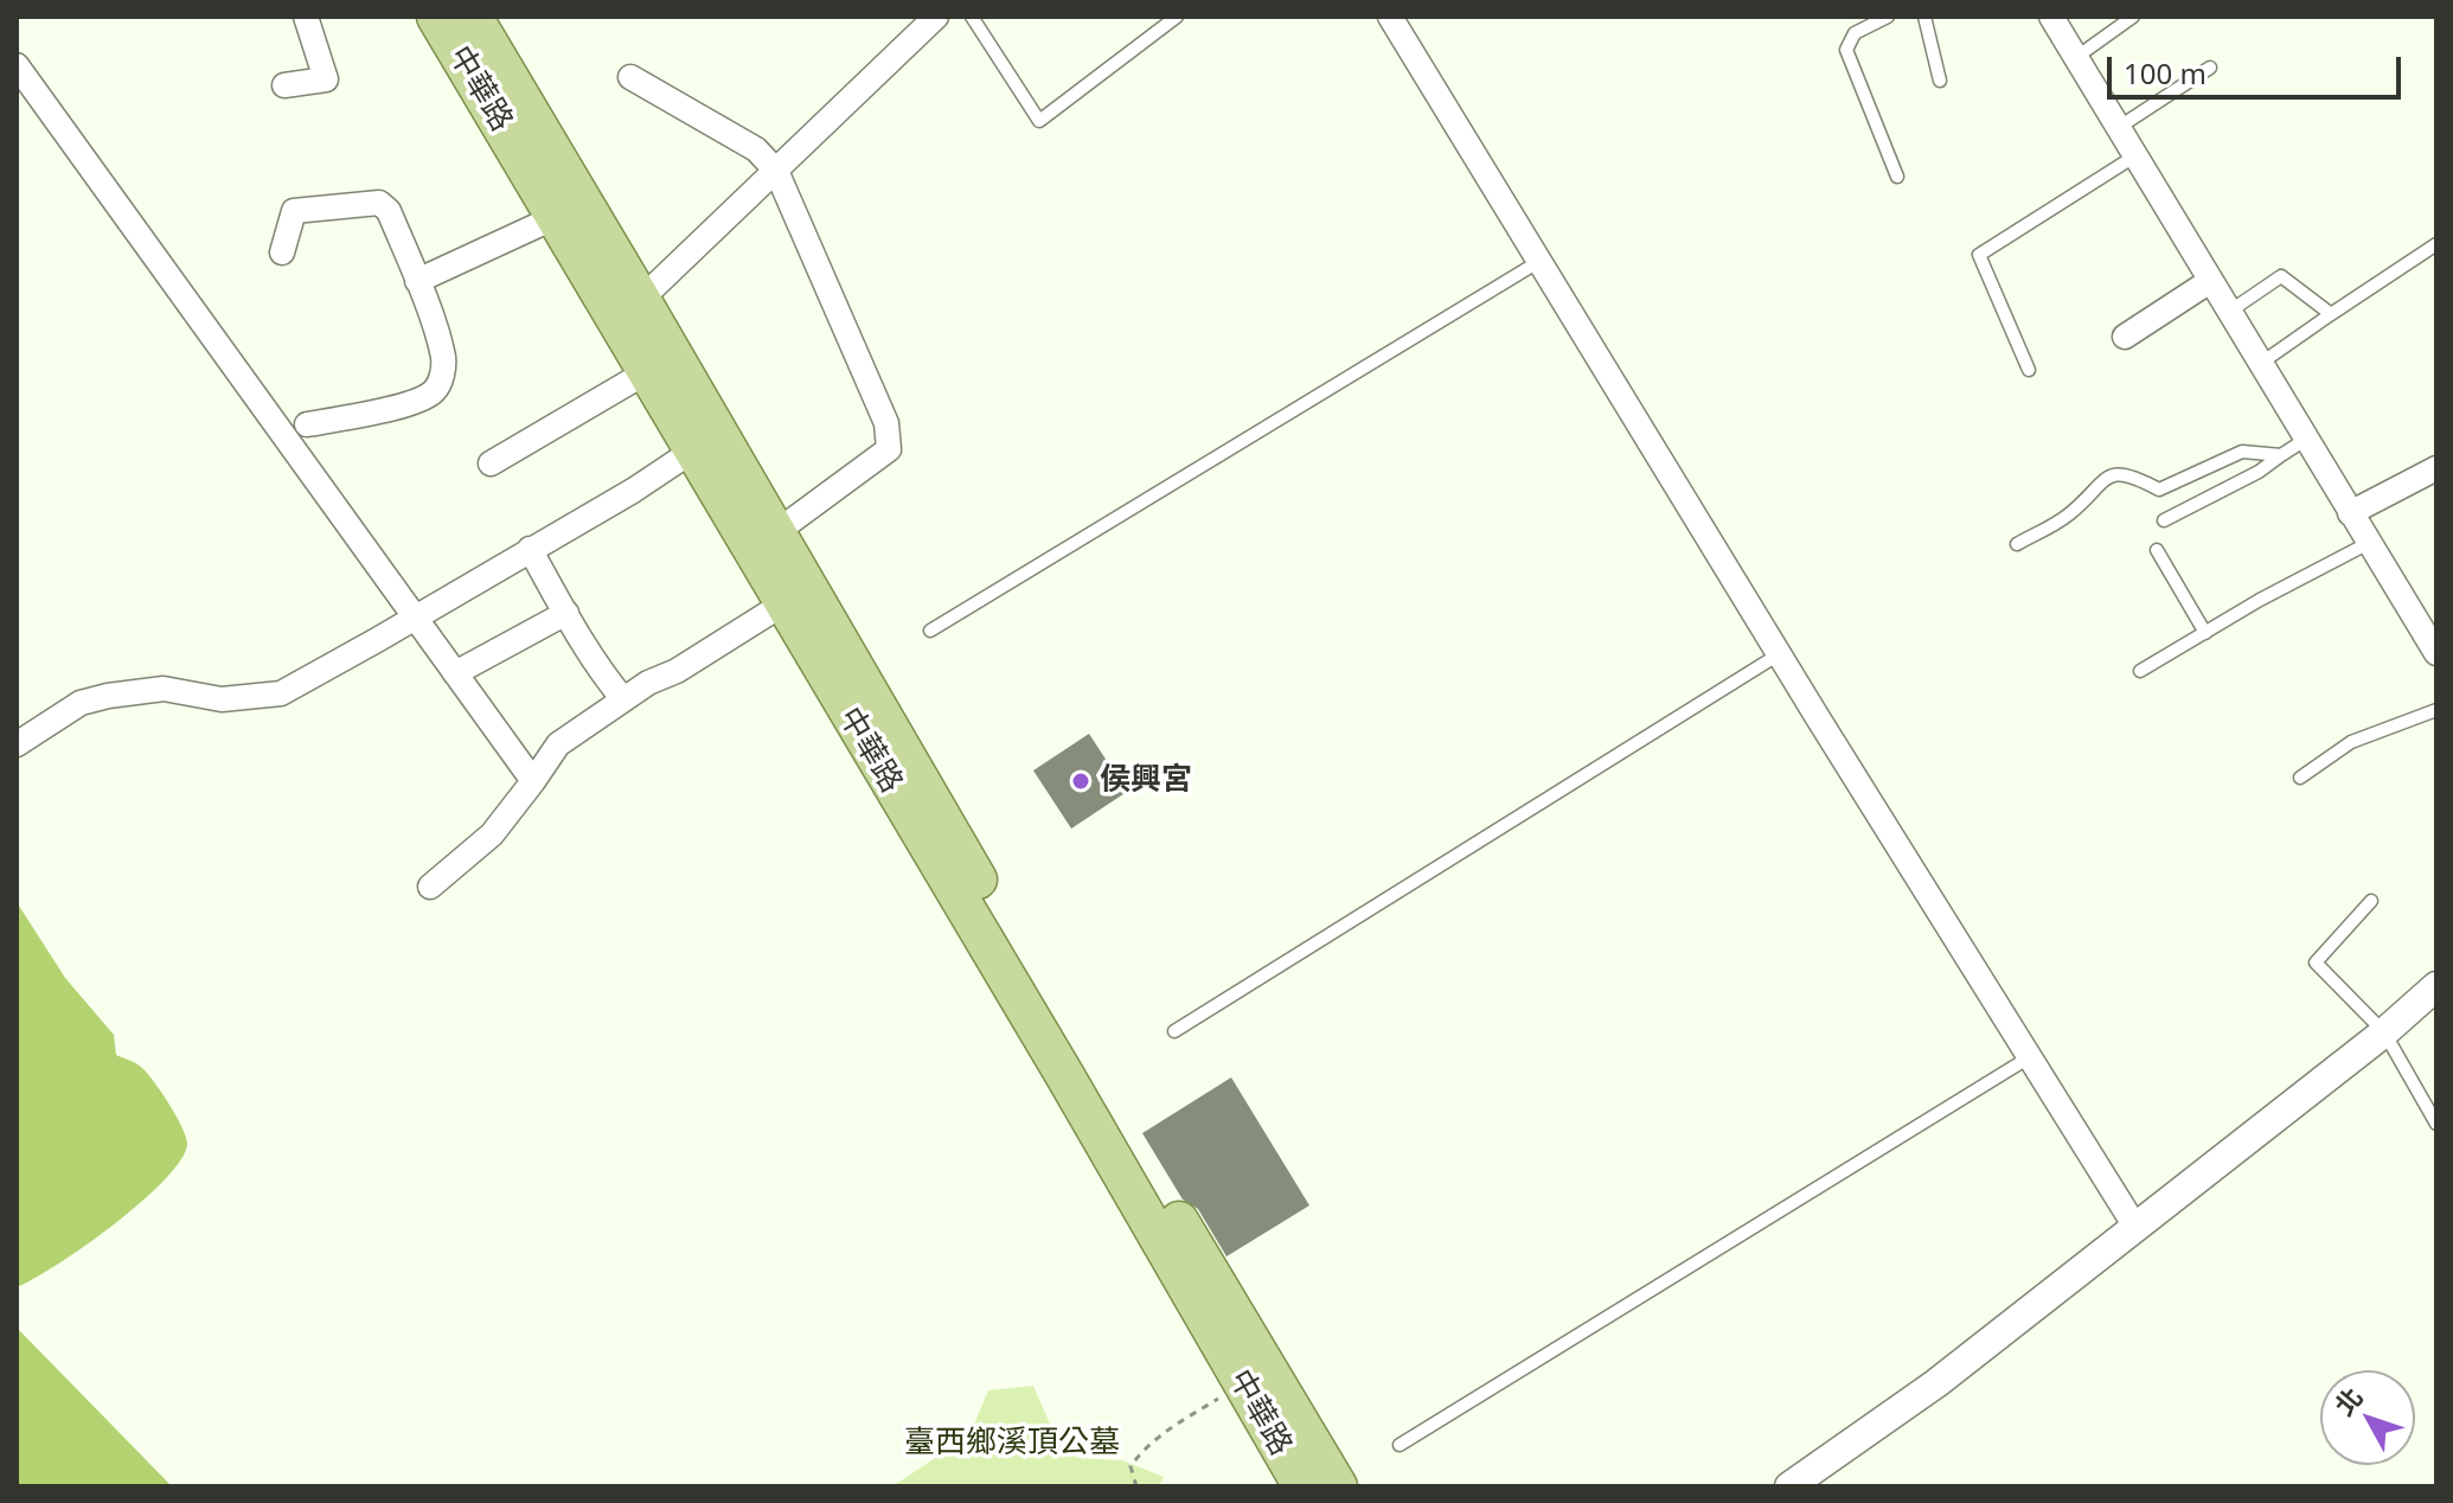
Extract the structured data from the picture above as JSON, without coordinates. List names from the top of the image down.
{
  "streets": {
    "main road": ["中華路"]
  },
  "parks": ["臺西鄉溪頂公墓"],
  "places": ["侯興宮"],
  "scale_bar": "100 m",
  "north": "top left"
}
